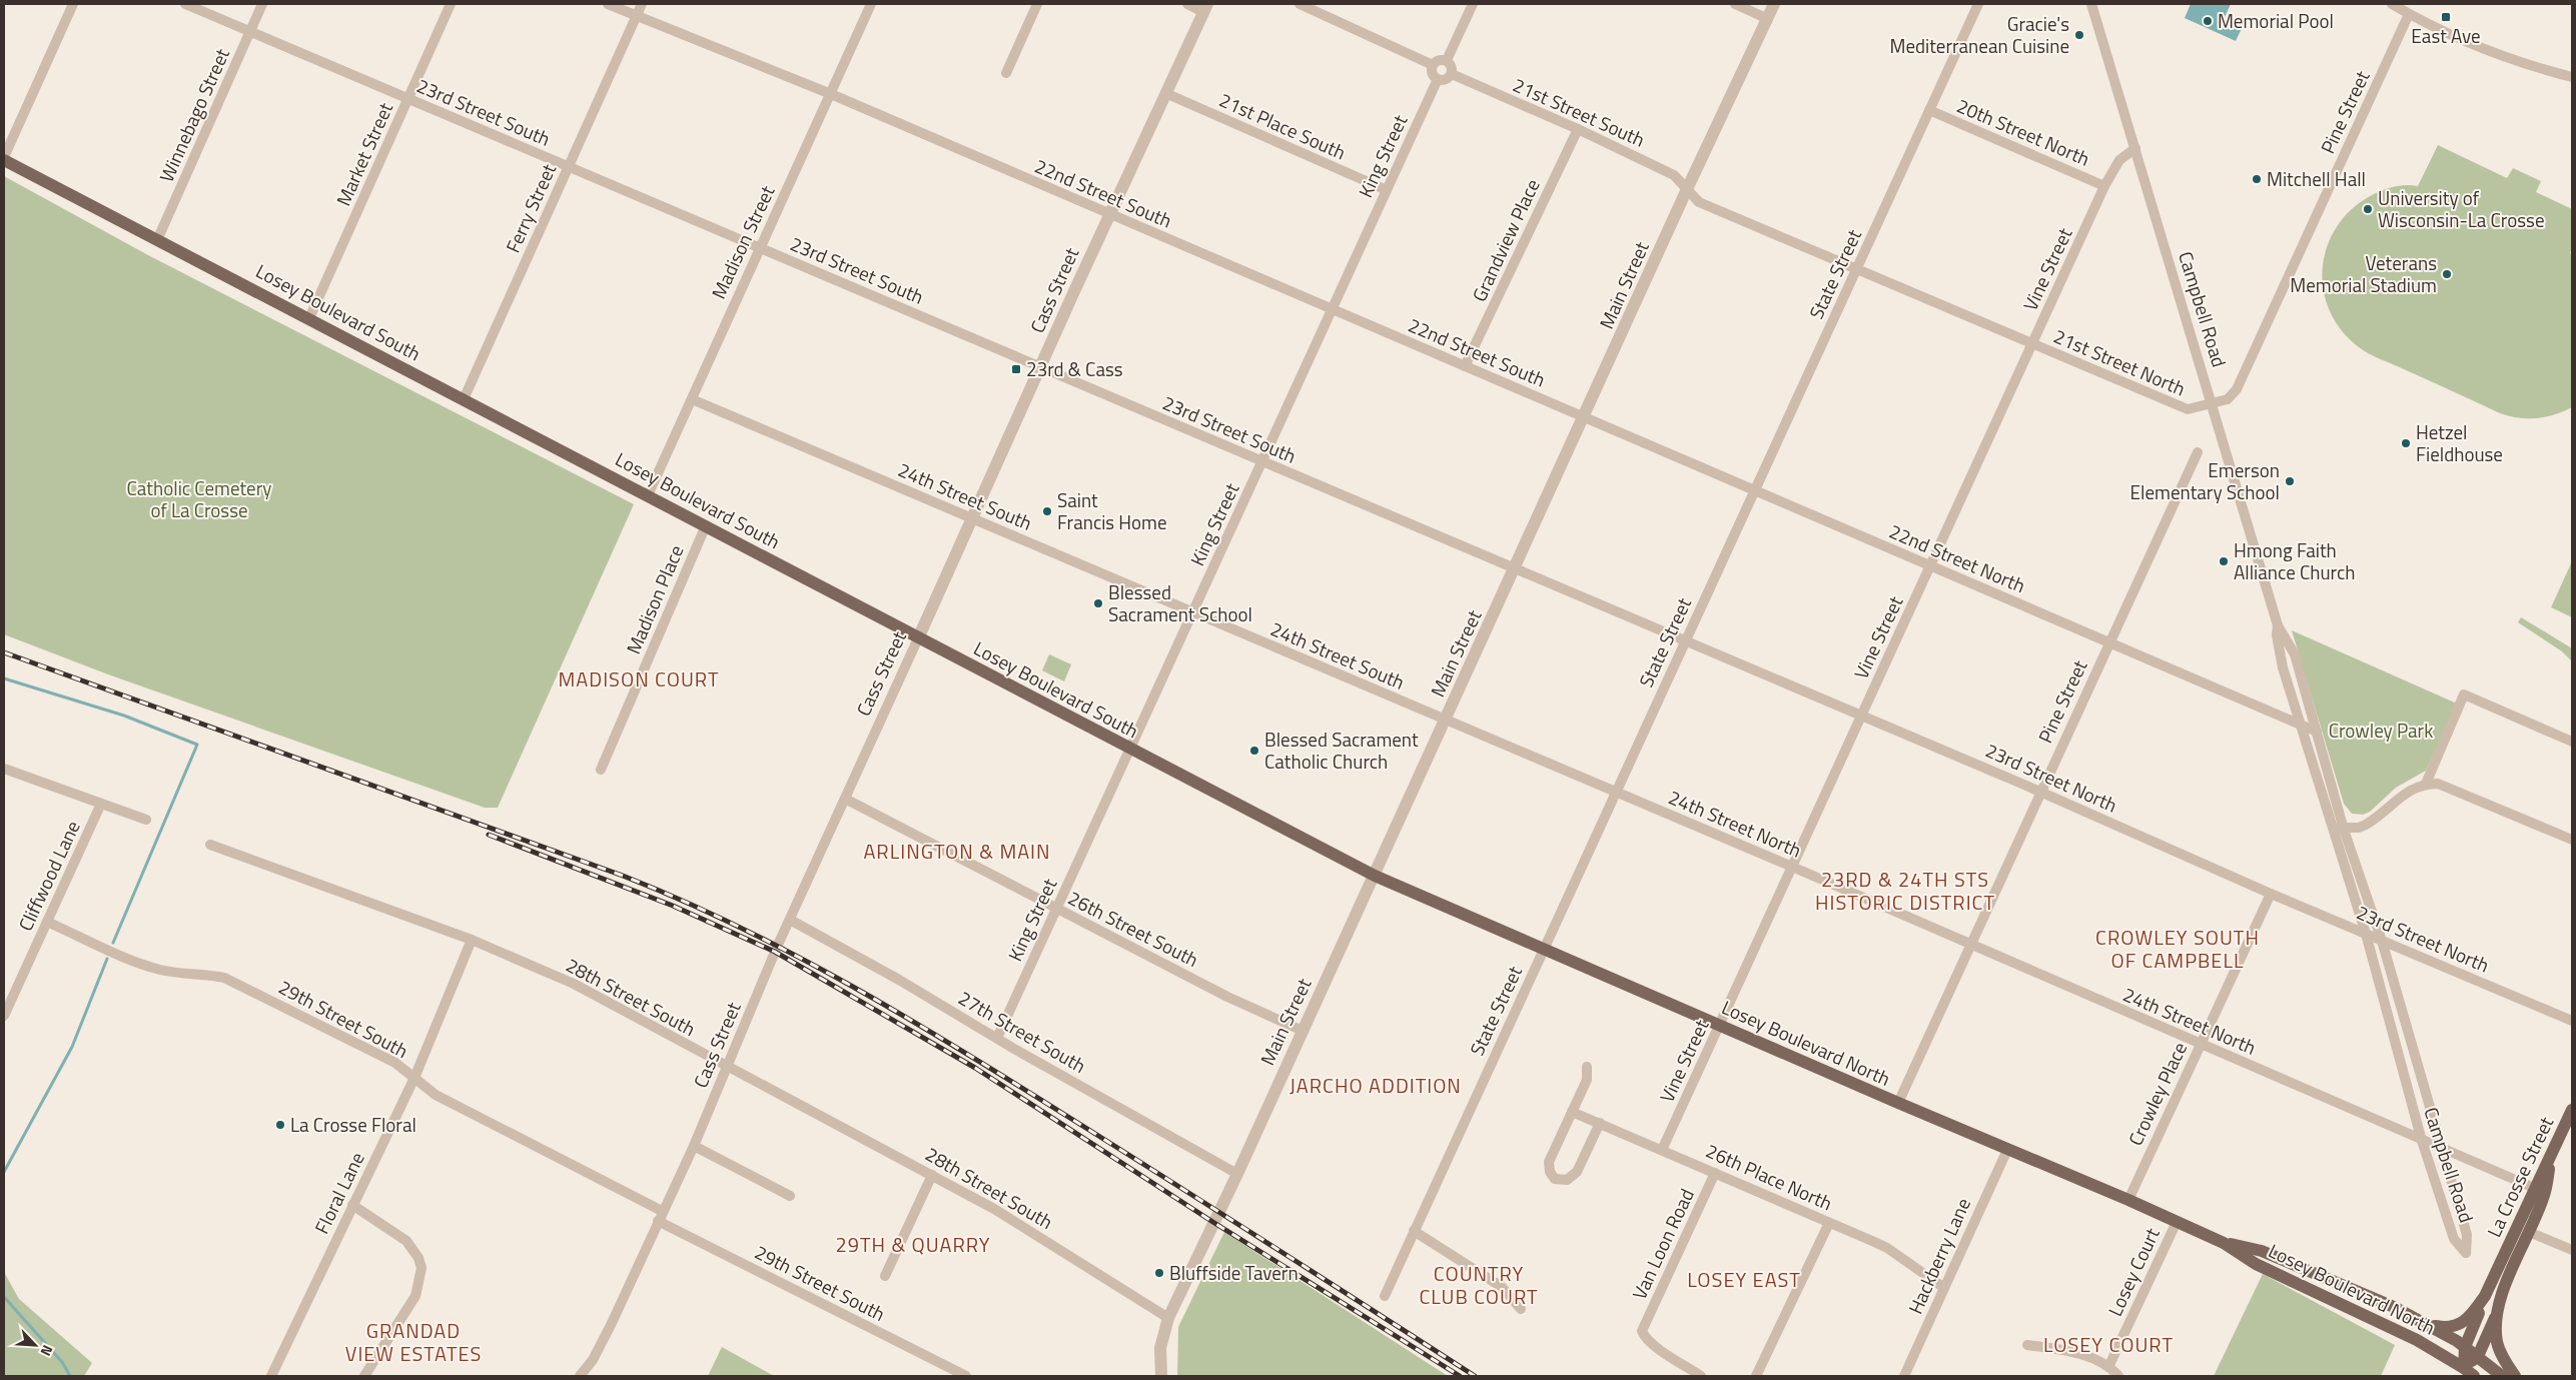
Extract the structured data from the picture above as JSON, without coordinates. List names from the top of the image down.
{
  "streets": {
    "main road": ["Losey Boulevard South", "Losey Boulevard North", "La Crosse Street"],
    "street": [
      "23rd Street South",
      "21st Street South",
      "Pine Street",
      "Winnebago Street",
      "21st Place South",
      "20th Street North",
      "Market Street",
      "King Street",
      "22nd Street South",
      "Ferry Street",
      "Grandview Place",
      "Madison Street",
      "Vine Street",
      "State Street",
      "Main Street",
      "Cass Street",
      "Campbell Road",
      "21st Street North",
      "24th Street South",
      "22nd Street North",
      "Madison Place",
      "23rd Street North",
      "24th Street North",
      "Cliffwood Lane",
      "26th Street South",
      "28th Street South",
      "29th Street South",
      "27th Street South",
      "Crowley Place",
      "26th Place North",
      "Floral Lane",
      "Van Loon Road",
      "Hackberry Lane",
      "Losey Court"
    ]
  },
  "crossings": [
    ["23rd Street South", "Winnebago Street"],
    ["23rd Street South", "Market Street"],
    ["23rd Street South", "King Street"],
    ["23rd Street South", "Ferry Street"],
    ["23rd Street South", "Madison Street"],
    ["23rd Street South", "Main Street"],
    ["23rd Street South", "Cass Street"],
    ["23rd Street South", "23rd Street North"],
    ["21st Street South", "King Street"],
    ["21st Street South", "Grandview Place"],
    ["21st Street South", "Main Street"],
    ["21st Street South", "21st Street North"],
    ["Pine Street", "Campbell Road"],
    ["Pine Street", "21st Street North"],
    ["Pine Street", "22nd Street North"],
    ["Pine Street", "23rd Street North"],
    ["Pine Street", "24th Street North"],
    ["Pine Street", "Losey Boulevard North"],
    ["Winnebago Street", "Losey Boulevard South"],
    ["21st Place South", "King Street"],
    ["21st Place South", "Cass Street"],
    ["20th Street North", "Vine Street"],
    ["20th Street North", "State Street"],
    ["Market Street", "Losey Boulevard South"],
    ["King Street", "22nd Street South"],
    ["King Street", "Losey Boulevard South"],
    ["King Street", "24th Street South"],
    ["King Street", "26th Street South"],
    ["King Street", "27th Street South"],
    ["22nd Street South", "Ferry Street"],
    ["22nd Street South", "Grandview Place"],
    ["22nd Street South", "Madison Street"],
    ["22nd Street South", "Main Street"],
    ["22nd Street South", "Cass Street"],
    ["22nd Street South", "22nd Street North"],
    ["Ferry Street", "Losey Boulevard South"],
    ["Madison Street", "Losey Boulevard South"],
    ["Madison Street", "24th Street South"],
    ["Vine Street", "Campbell Road"],
    ["Vine Street", "21st Street North"],
    ["Vine Street", "22nd Street North"],
    ["Vine Street", "23rd Street North"],
    ["Vine Street", "24th Street North"],
    ["Vine Street", "Losey Boulevard North"],
    ["Vine Street", "26th Place North"],
    ["State Street", "21st Street North"],
    ["State Street", "22nd Street North"],
    ["State Street", "23rd Street North"],
    ["State Street", "24th Street North"],
    ["State Street", "Losey Boulevard North"],
    ["Main Street", "Losey Boulevard South"],
    ["Main Street", "21st Street North"],
    ["Main Street", "24th Street South"],
    ["Main Street", "22nd Street North"],
    ["Main Street", "23rd Street North"],
    ["Main Street", "24th Street North"],
    ["Main Street", "26th Street South"],
    ["Main Street", "28th Street South"],
    ["Main Street", "27th Street South"],
    ["Main Street", "Losey Boulevard North"],
    ["Cass Street", "Losey Boulevard South"],
    ["Cass Street", "24th Street South"],
    ["Cass Street", "26th Street South"],
    ["Cass Street", "28th Street South"],
    ["Cass Street", "29th Street South"],
    ["Cass Street", "27th Street South"],
    ["Campbell Road", "21st Street North"],
    ["Campbell Road", "22nd Street North"],
    ["Campbell Road", "23rd Street North"],
    ["Campbell Road", "24th Street North"],
    ["Losey Boulevard South", "Madison Place"],
    ["Losey Boulevard South", "Losey Boulevard North"],
    ["24th Street South", "24th Street North"],
    ["23rd Street North", "Crowley Place"],
    ["24th Street North", "Crowley Place"],
    ["24th Street North", "La Crosse Street"],
    ["Cliffwood Lane", "29th Street South"],
    ["28th Street South", "Floral Lane"],
    ["29th Street South", "Floral Lane"],
    ["Losey Boulevard North", "Crowley Place"],
    ["Losey Boulevard North", "Hackberry Lane"],
    ["Losey Boulevard North", "Losey Court"],
    ["26th Place North", "Van Loon Road"],
    ["26th Place North", "Hackberry Lane"]
  ],
  "districts": [
    "MADISON COURT",
    "ARLINGTON & MAIN",
    "23RD & 24TH STS HISTORIC DISTRICT",
    "CROWLEY SOUTH OF CAMPBELL",
    "JARCHO ADDITION",
    "29TH & QUARRY",
    "COUNTRY CLUB COURT",
    "LOSEY EAST",
    "GRANDAD VIEW ESTATES",
    "LOSEY COURT"
  ],
  "parks": ["Catholic Cemetery of La Crosse", "Crowley Park"],
  "places": {
    "transit": ["East Ave", "23rd & Cass"],
    "other": [
      "Memorial Pool",
      "Gracie's Mediterranean Cuisine",
      "Mitchell Hall",
      "University of Wisconsin-La Crosse",
      "Veterans Memorial Stadium",
      "Hetzel Fieldhouse",
      "Emerson Elementary School",
      "Saint Francis Home",
      "Hmong Faith Alliance Church",
      "Blessed Sacrament School",
      "Blessed Sacrament Catholic Church",
      "La Crosse Floral",
      "Bluffside Tavern"
    ]
  },
  "north": "bottom right"
}
